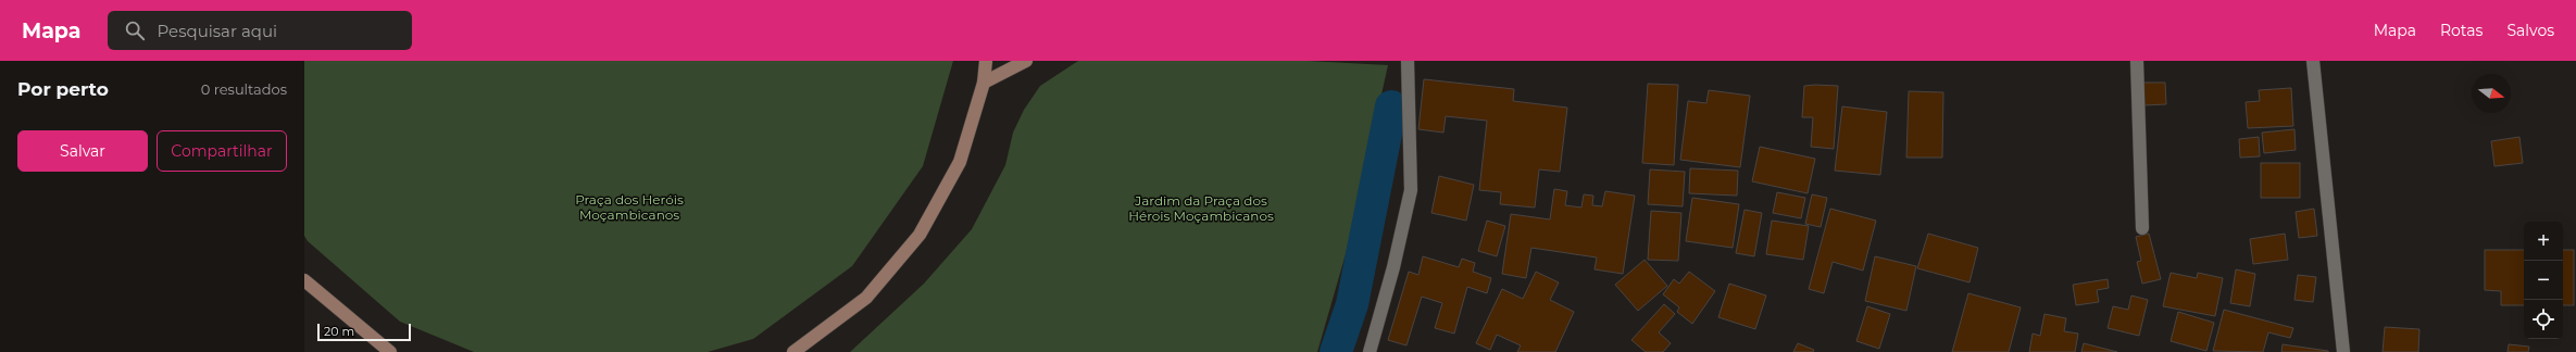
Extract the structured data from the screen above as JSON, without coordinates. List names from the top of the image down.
{
  "parks": ["Praça dos Heróis Moçambicanos", "Jardim da Praça dos Hérois Moçambicanos"],
  "scale_bar": "20 m",
  "north": "right",
  "page": {
    "header": "Mapa",
    "search": "Pesquisar aqui",
    "nav": ["Mapa", "Rotas", "Salvos"],
    "heading": ["Por perto", "0 resultados"],
    "buttons": ["Salvar", "Compartilhar"],
    "map_buttons": ["+", "−"],
    "scale": "20 m"
  }
}
